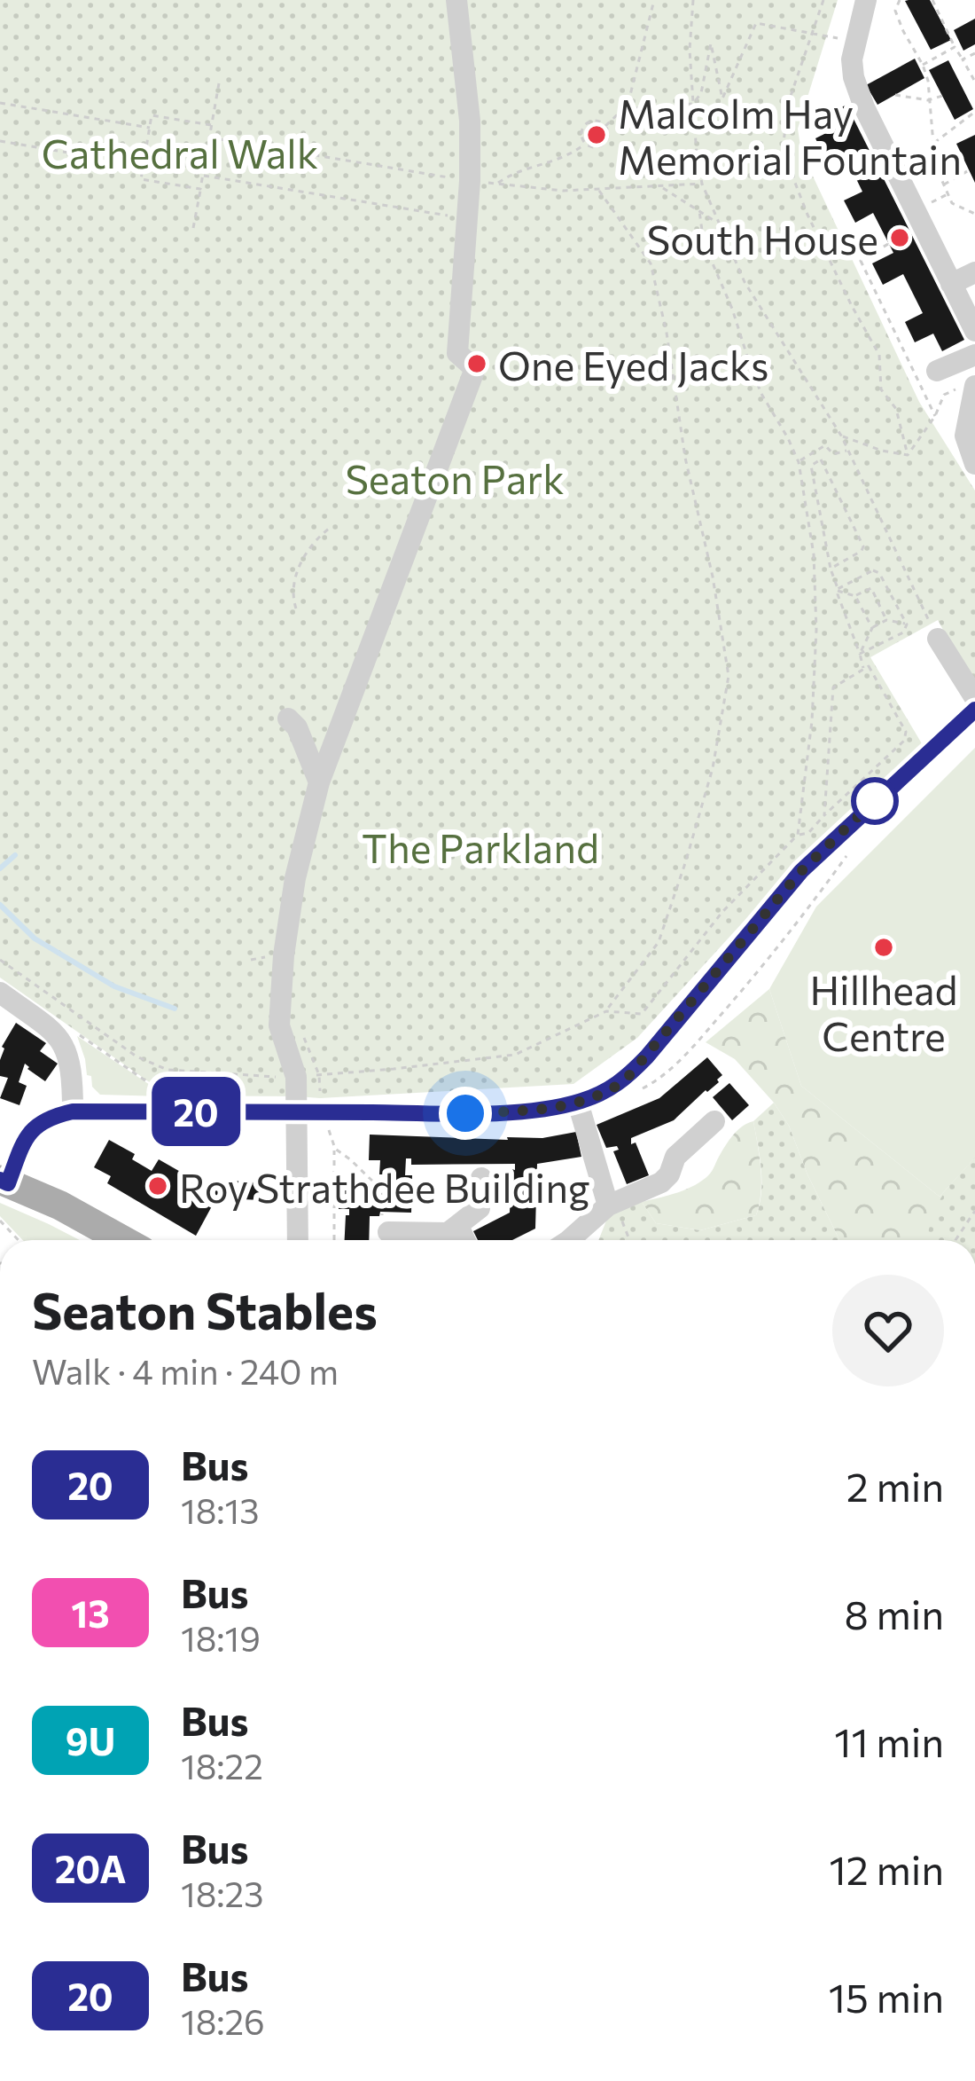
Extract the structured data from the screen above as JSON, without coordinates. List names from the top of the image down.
{
  "parks": ["Cathedral Walk", "Seaton Park", "The Parkland"],
  "places": [
    "Malcolm Hay Memorial Fountain",
    "South House",
    "One Eyed Jacks",
    "Hillhead Centre",
    "Roy Strathdee Building"
  ],
  "lines": ["bus line 20"],
  "page": {
    "on_map": "20",
    "heading": ["Seaton Stables", "Walk · 4 min · 240 m"],
    "list": [
      {
        "mark": "20",
        "name": "Bus",
        "note": "18:13",
        "value": "2 min"
      },
      {
        "mark": "13",
        "name": "Bus",
        "note": "18:19",
        "value": "8 min"
      },
      {
        "mark": "9U",
        "name": "Bus",
        "note": "18:22",
        "value": "11 min"
      },
      {
        "mark": "20A",
        "name": "Bus",
        "note": "18:23",
        "value": "12 min"
      },
      {
        "mark": "20",
        "name": "Bus",
        "note": "18:26",
        "value": "15 min"
      }
    ]
  }
}
